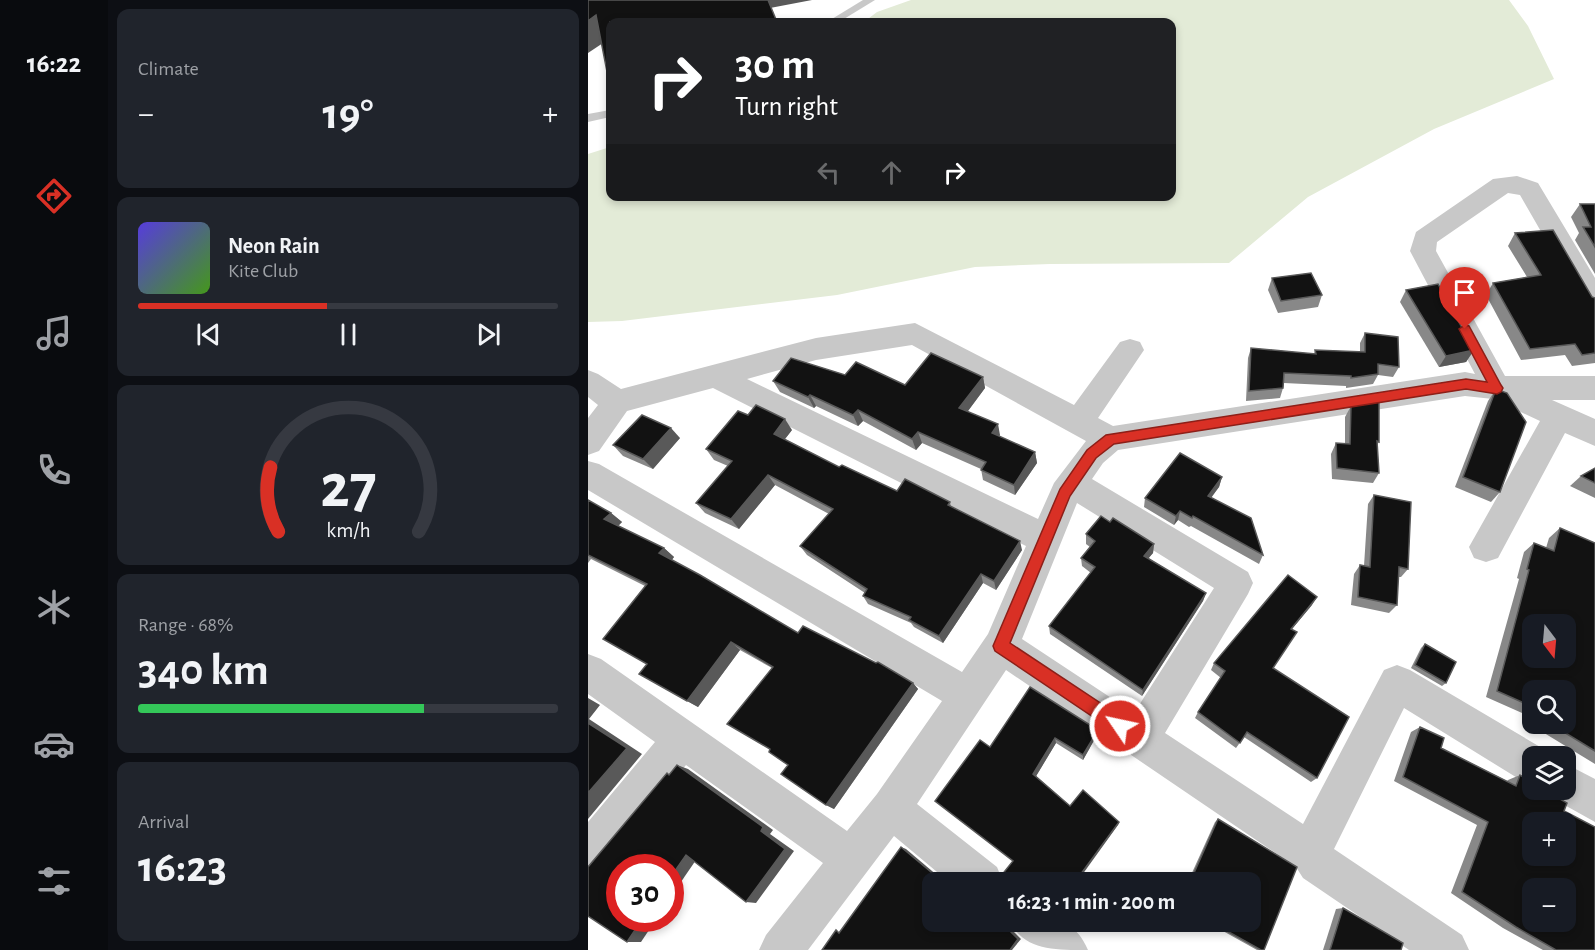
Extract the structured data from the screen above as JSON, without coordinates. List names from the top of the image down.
{
  "north": "bottom",
  "page": {
    "tabs": "16:22",
    "tile": [
      "Climate",
      ["Range · 68%", "340 km"],
      ["Arrival", "16:23"]
    ],
    "turn": ["30 m", "Turn right"],
    "heat": ["−", "19°", "+"],
    "song": ["Neon Rain", "Kite Club"],
    "map_buttons": ["+", "−"],
    "limit": "30",
    "trip": "16:23 · 1 min · 200 m",
    "gauge": ["27", "km/h"]
  }
}
